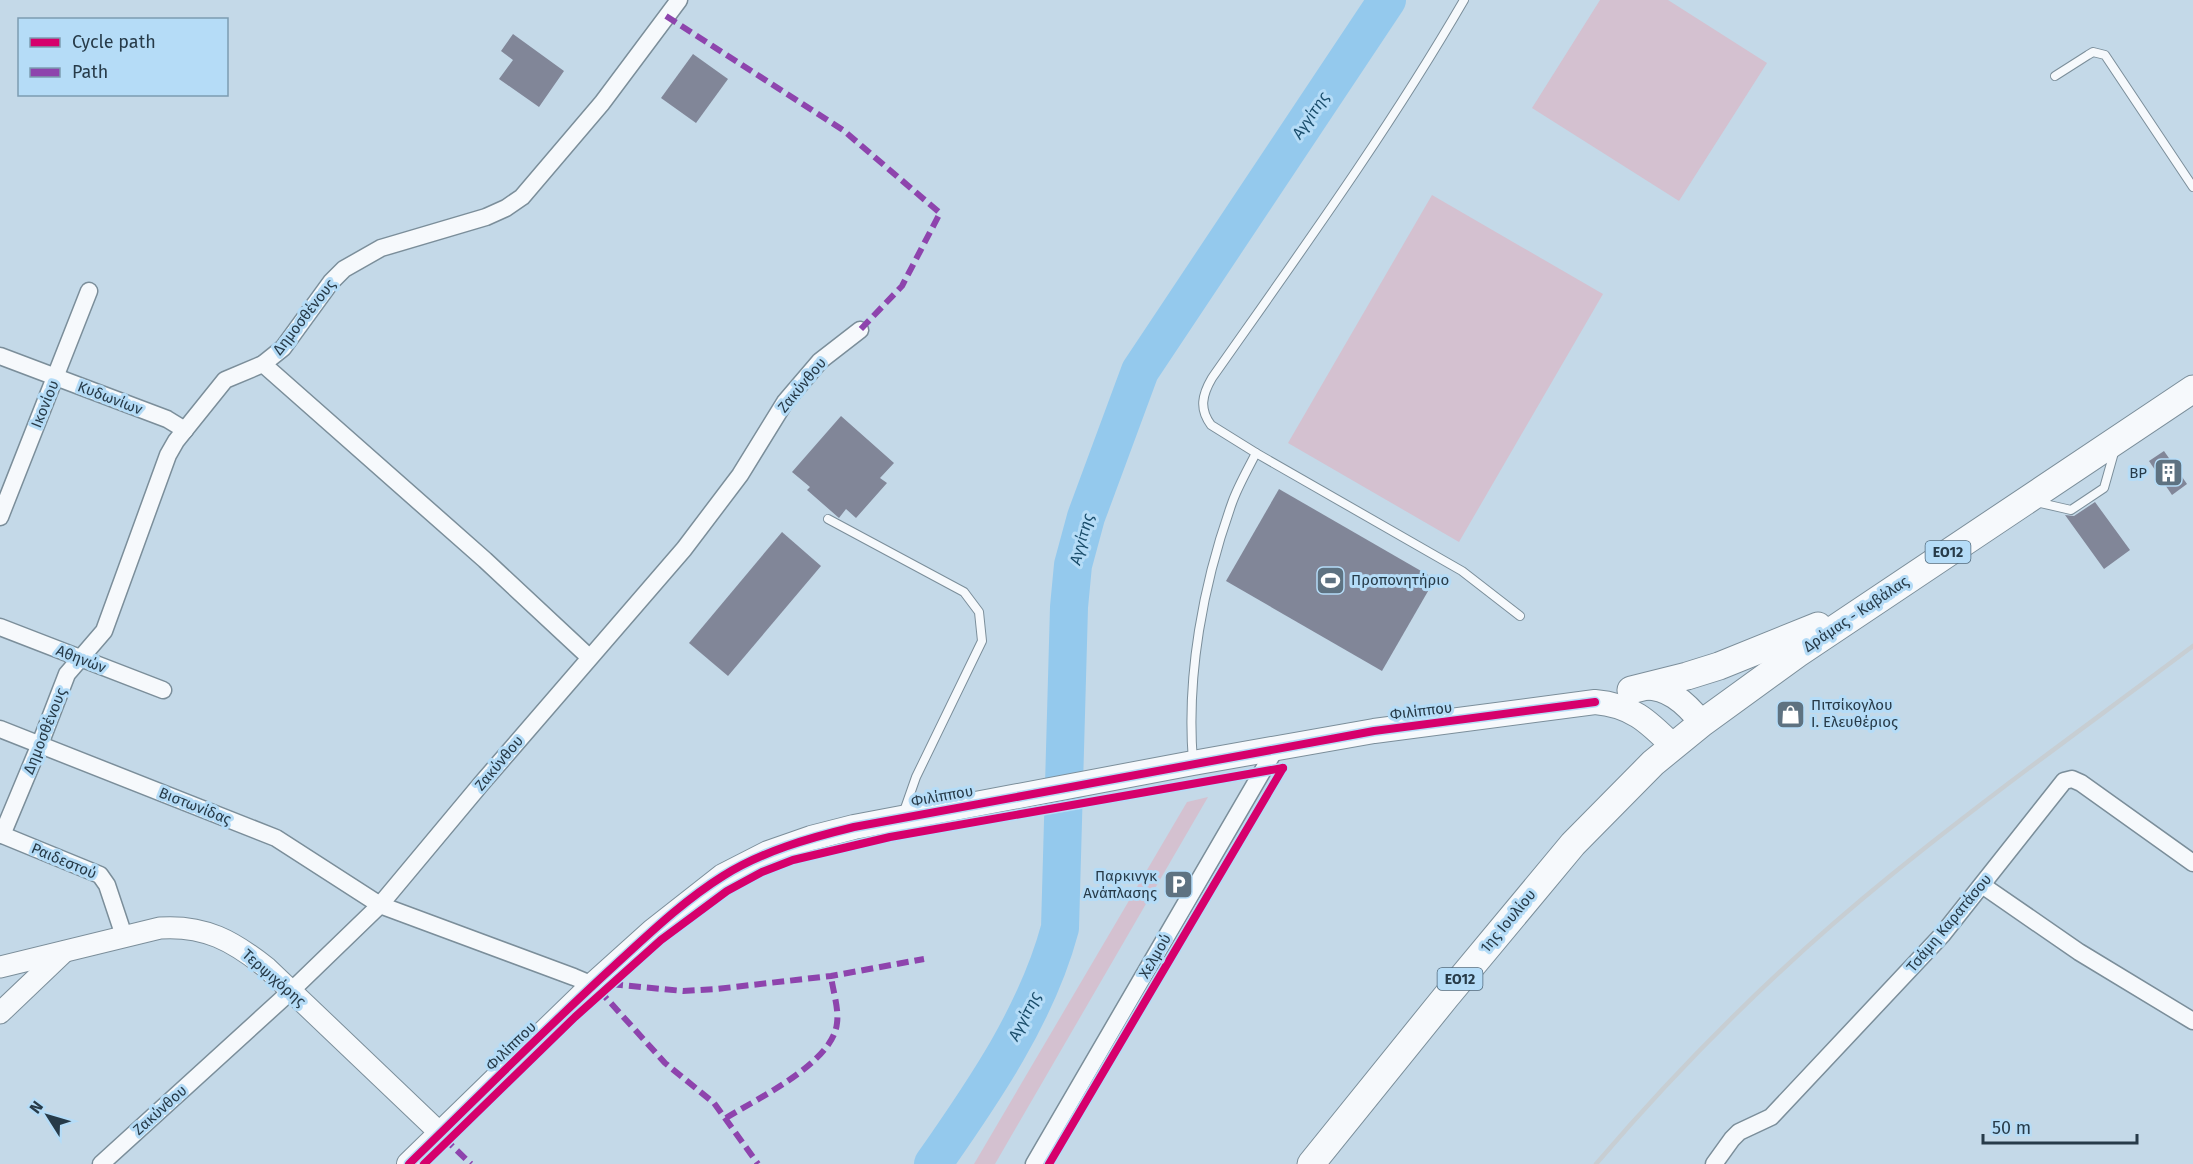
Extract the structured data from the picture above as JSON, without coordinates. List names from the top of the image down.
{
  "streets": {
    "main road": [
      "ΕΟ12",
      "Δράμας - Καβάλας",
      "Φιλίππου",
      "1ης Ιουλίου"
    ],
    "street": [
      "Δημοσθένους",
      "Ζακύνθου",
      "Κυδωνίων",
      "Ικονίου",
      "Αθηνών",
      "Βιστωνίδας",
      "Ραιδεστού",
      "Τσάμη Καρατάσου",
      "Χελμού",
      "Τερψιχόρης"
    ]
  },
  "crossings": [
    ["Δημοσθένους", "Κυδωνίων"],
    ["Δημοσθένους", "Αθηνών"],
    ["Δημοσθένους", "Βιστωνίδας"],
    ["Δημοσθένους", "Ραιδεστού"],
    ["Ζακύνθου", "Βιστωνίδας"],
    ["Ζακύνθου", "Τερψιχόρης"],
    ["Κυδωνίων", "Ικονίου"],
    ["Δράμας - Καβάλας", "Φιλίππου"],
    ["Δράμας - Καβάλας", "1ης Ιουλίου"],
    ["Φιλίππου", "Βιστωνίδας"],
    ["Φιλίππου", "1ης Ιουλίου"],
    ["Φιλίππου", "Χελμού"],
    ["Φιλίππου", "Τερψιχόρης"],
    ["Ραιδεστού", "Τερψιχόρης"]
  ],
  "water": ["Αγγίτης"],
  "places": {
    "building": ["BP"],
    "sports": ["Προπονητήριο"],
    "shop": ["Πιτσίκογλου Ι. Ελευθέριος"],
    "parking": ["Παρκινγκ Ανάπλασης"]
  },
  "legend": ["Cycle path", "Path"],
  "scale_bar": "50 m",
  "north": "top left"
}
